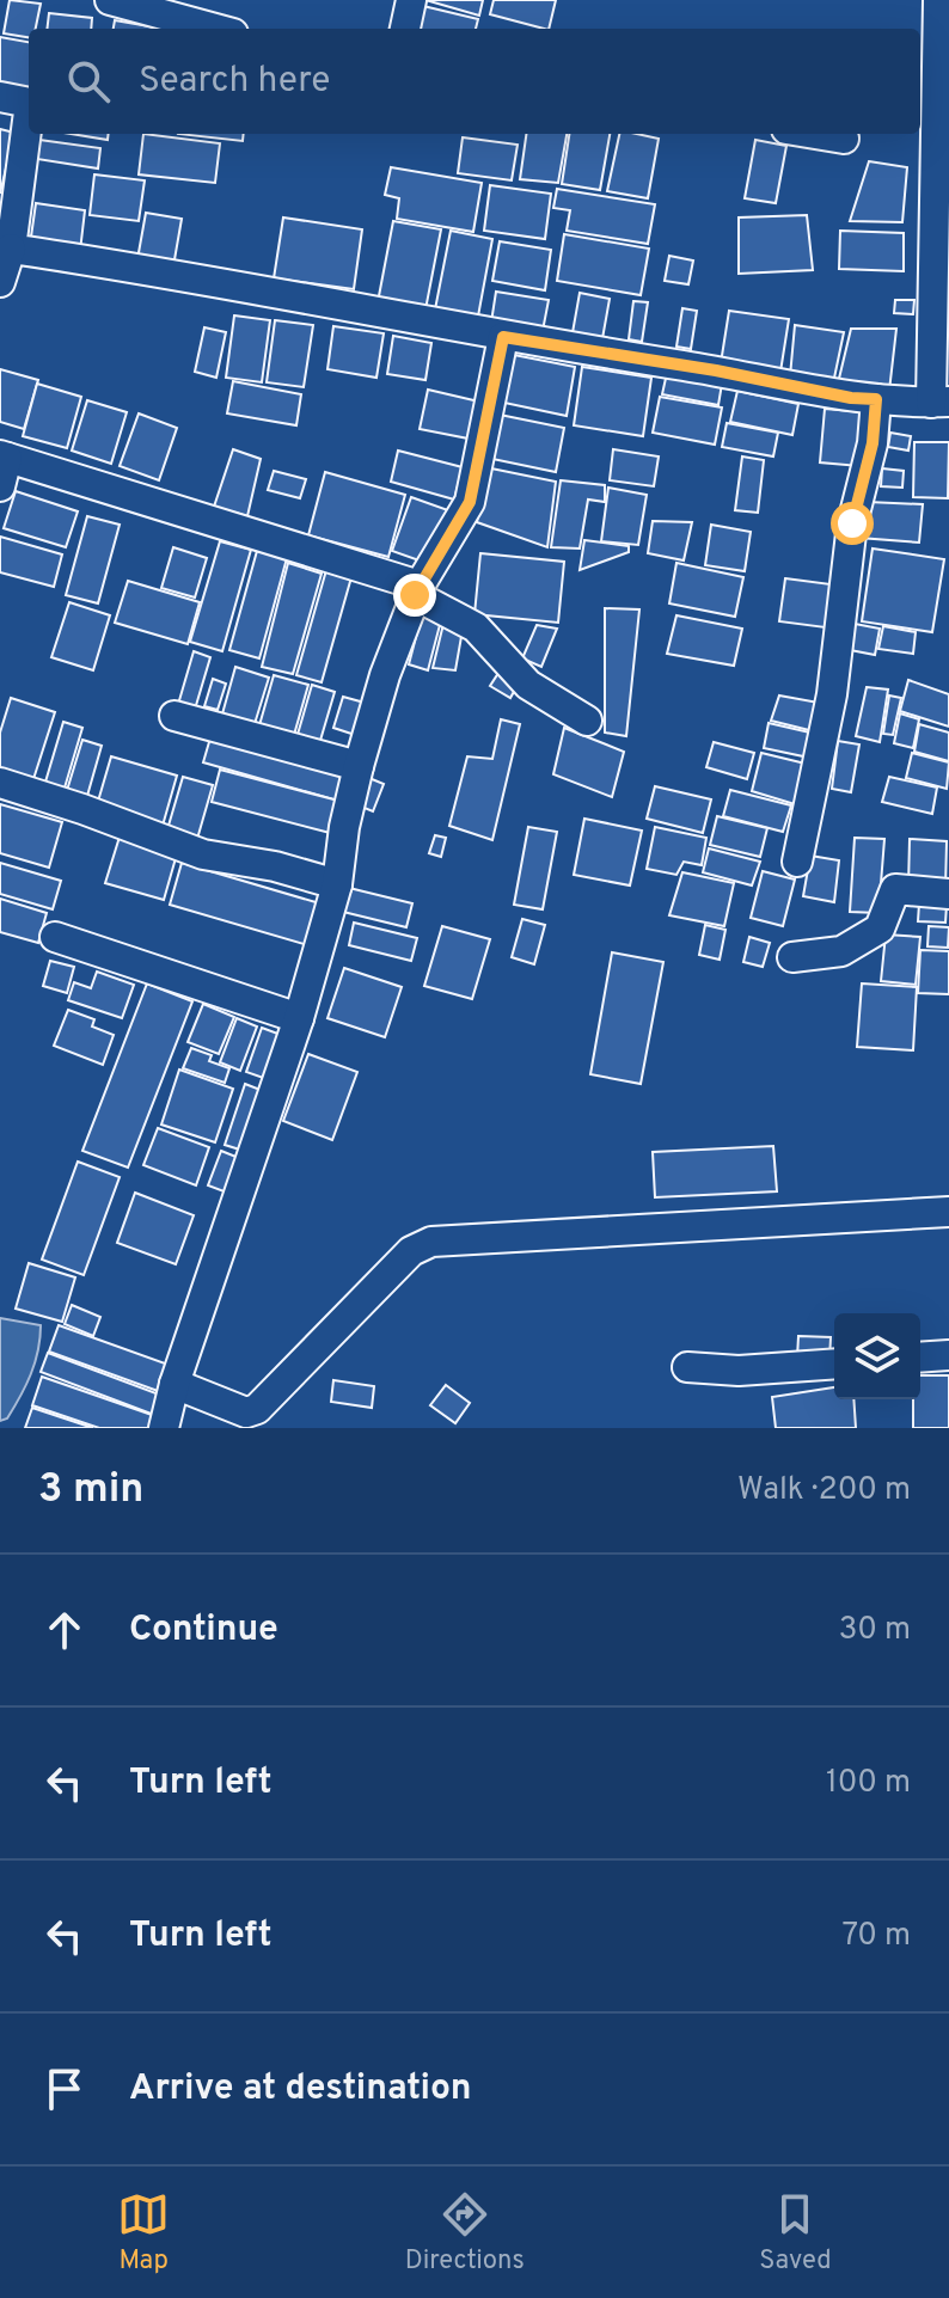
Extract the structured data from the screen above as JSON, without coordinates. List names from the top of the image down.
{
  "page": {
    "search": "Search here",
    "heading": ["3 min", "Walk · 200 m"],
    "list": [
      ["Continue", "30 m"],
      ["Turn left", "100 m"],
      ["Turn left", "70 m"],
      "Arrive at destination"
    ],
    "nav": ["Map", "Directions", "Saved"]
  }
}
